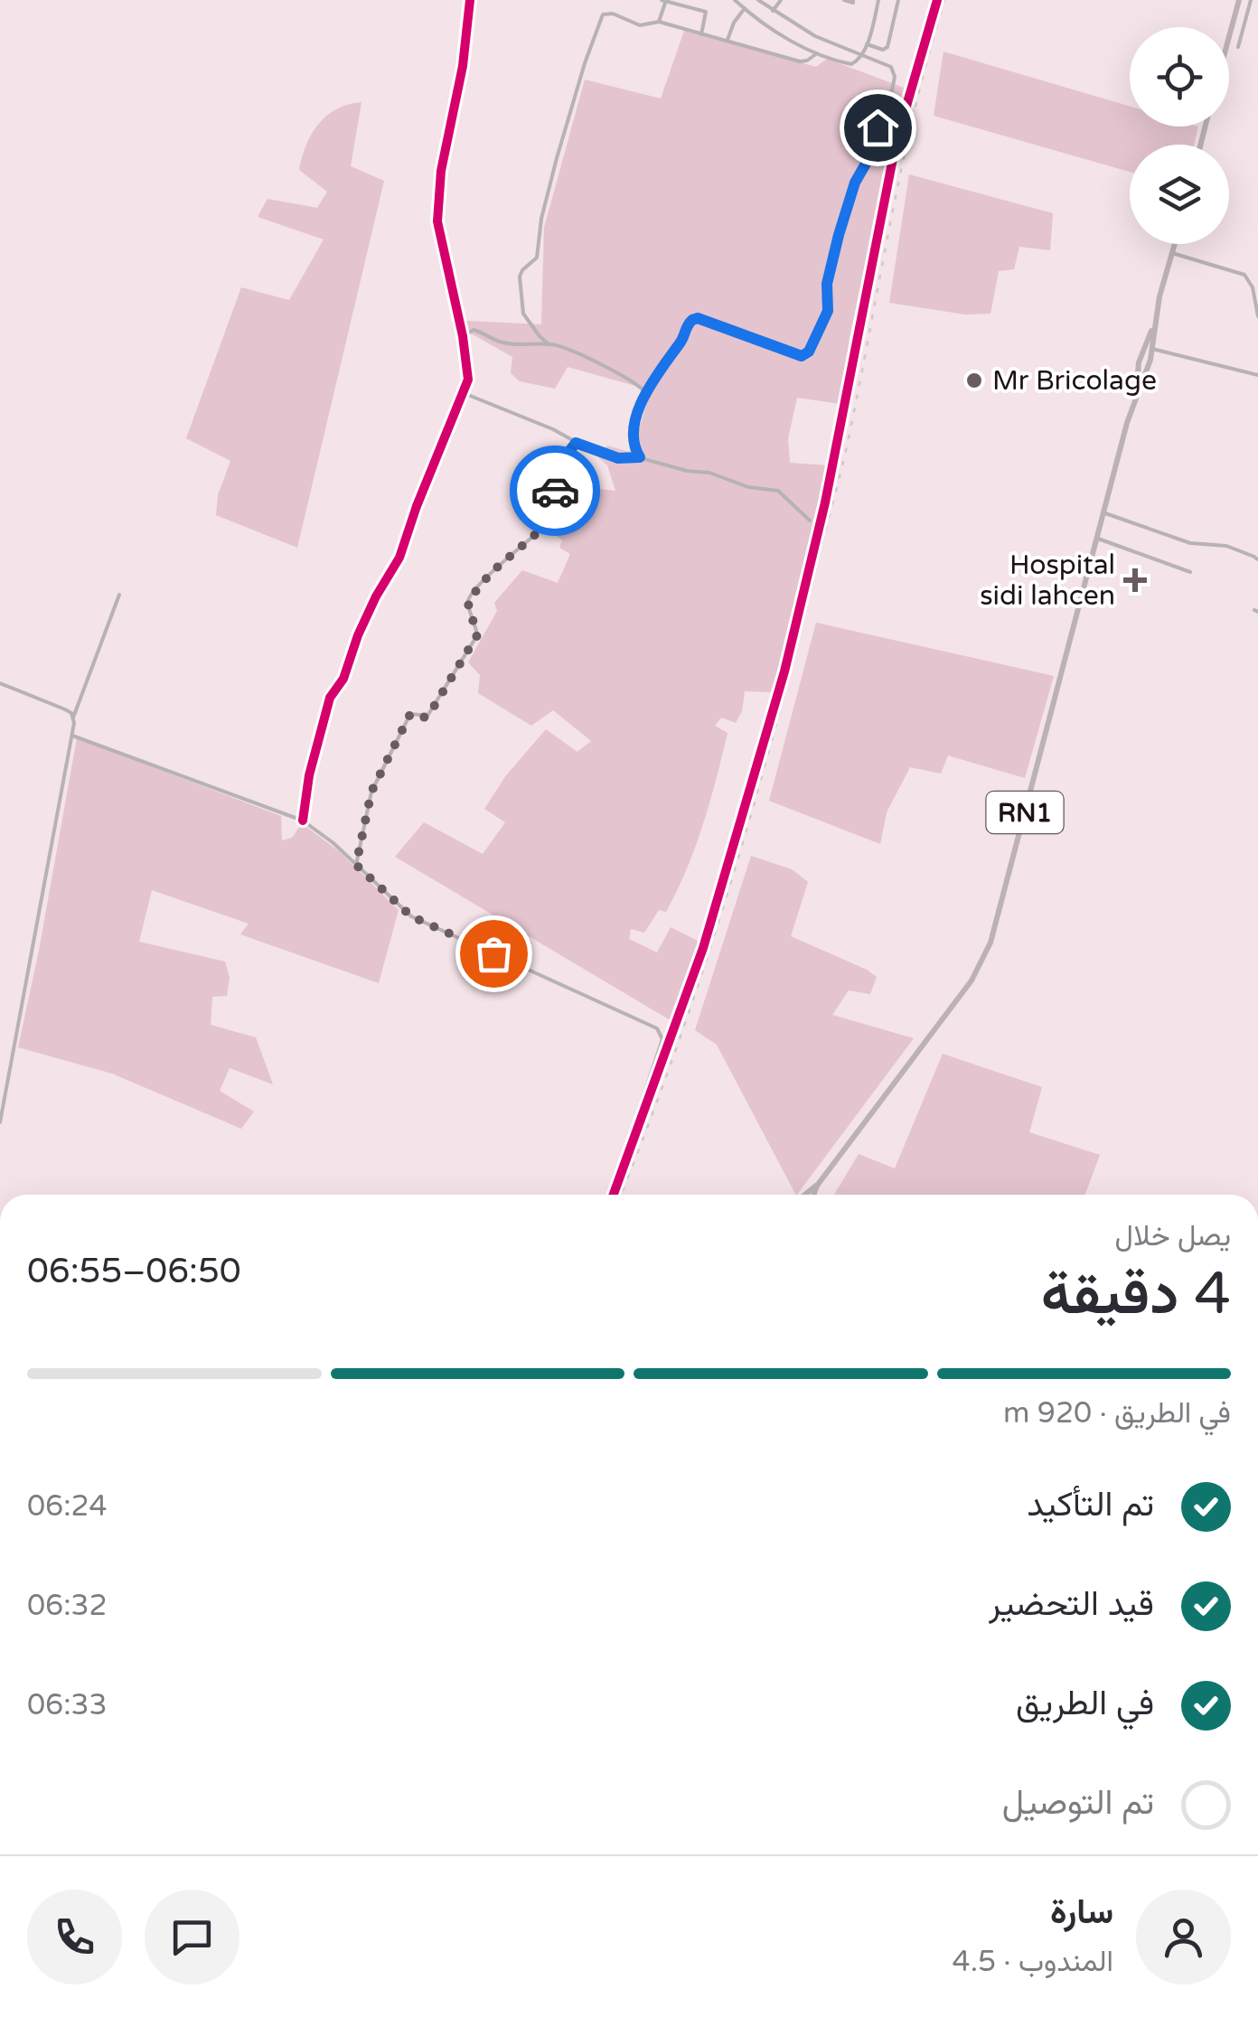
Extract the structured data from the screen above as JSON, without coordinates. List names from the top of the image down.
{
  "streets": {
    "main road": ["RN1"]
  },
  "places": {
    "other": ["Mr Bricolage"],
    "health": ["Hospital sidi lahcen"]
  },
  "page": {
    "heading": ["4 دقيقة", "يصل خلال", "06:50–06:55"],
    "panel": ["سارة", "المندوب · 4.5"],
    "bar": "في الطريق · 920 m",
    "list": [
      ["تم التأكيد", "06:24"],
      ["قيد التحضير", "06:32"],
      ["في الطريق", "06:33"],
      "تم التوصيل"
    ]
  }
}
